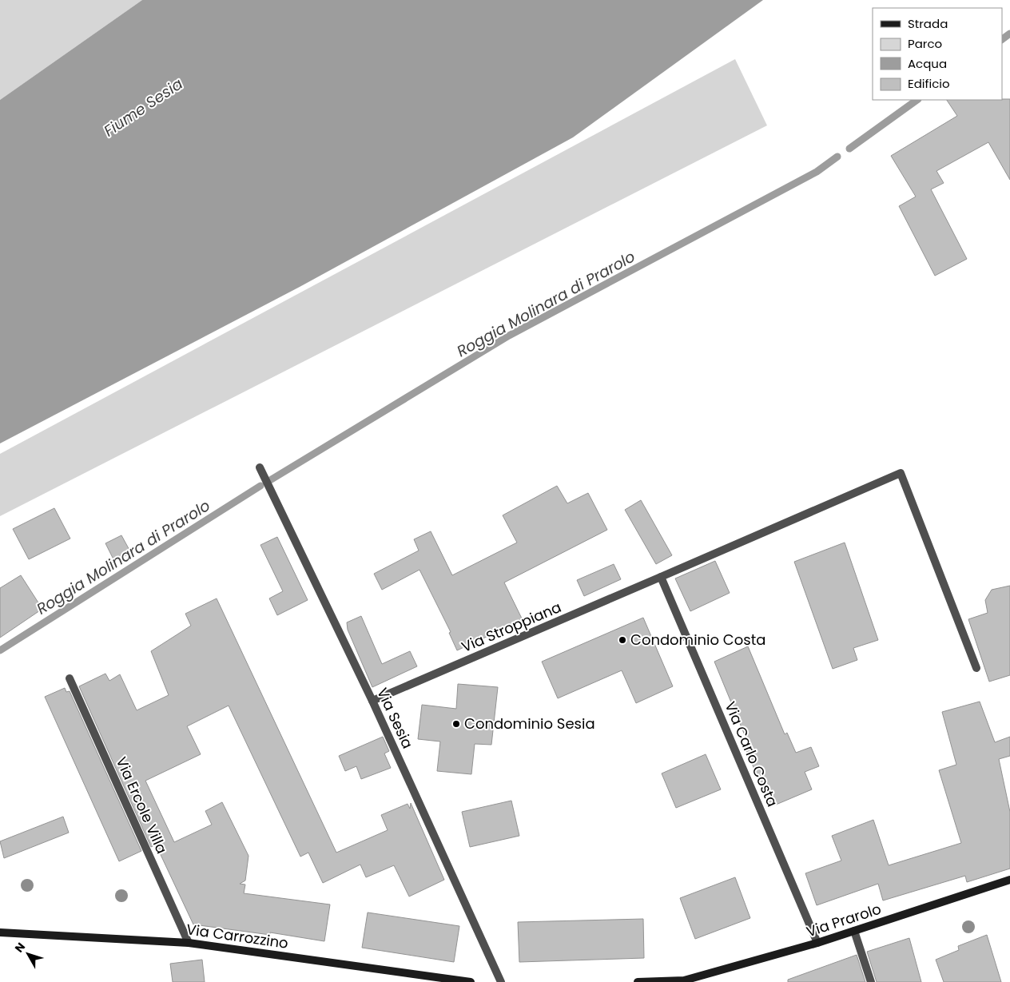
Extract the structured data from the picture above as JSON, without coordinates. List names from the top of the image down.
{
  "streets": {
    "street": [
      "Via Stroppiana",
      "Via Sesia",
      "Via Carlo Costa",
      "Via Ercole Villa",
      "Via Prarolo",
      "Via Carrozzino"
    ]
  },
  "crossings": [
    ["Via Stroppiana", "Via Sesia"],
    ["Via Stroppiana", "Via Carlo Costa"],
    ["Via Carlo Costa", "Via Prarolo"],
    ["Via Ercole Villa", "Via Carrozzino"]
  ],
  "water": ["Fiume Sesia", "Roggia Molinara di Prarolo"],
  "places": ["Condominio Costa", "Condominio Sesia"],
  "legend": [
    "Strada",
    "Parco",
    "Acqua",
    "Edificio"
  ],
  "north": "top left"
}
